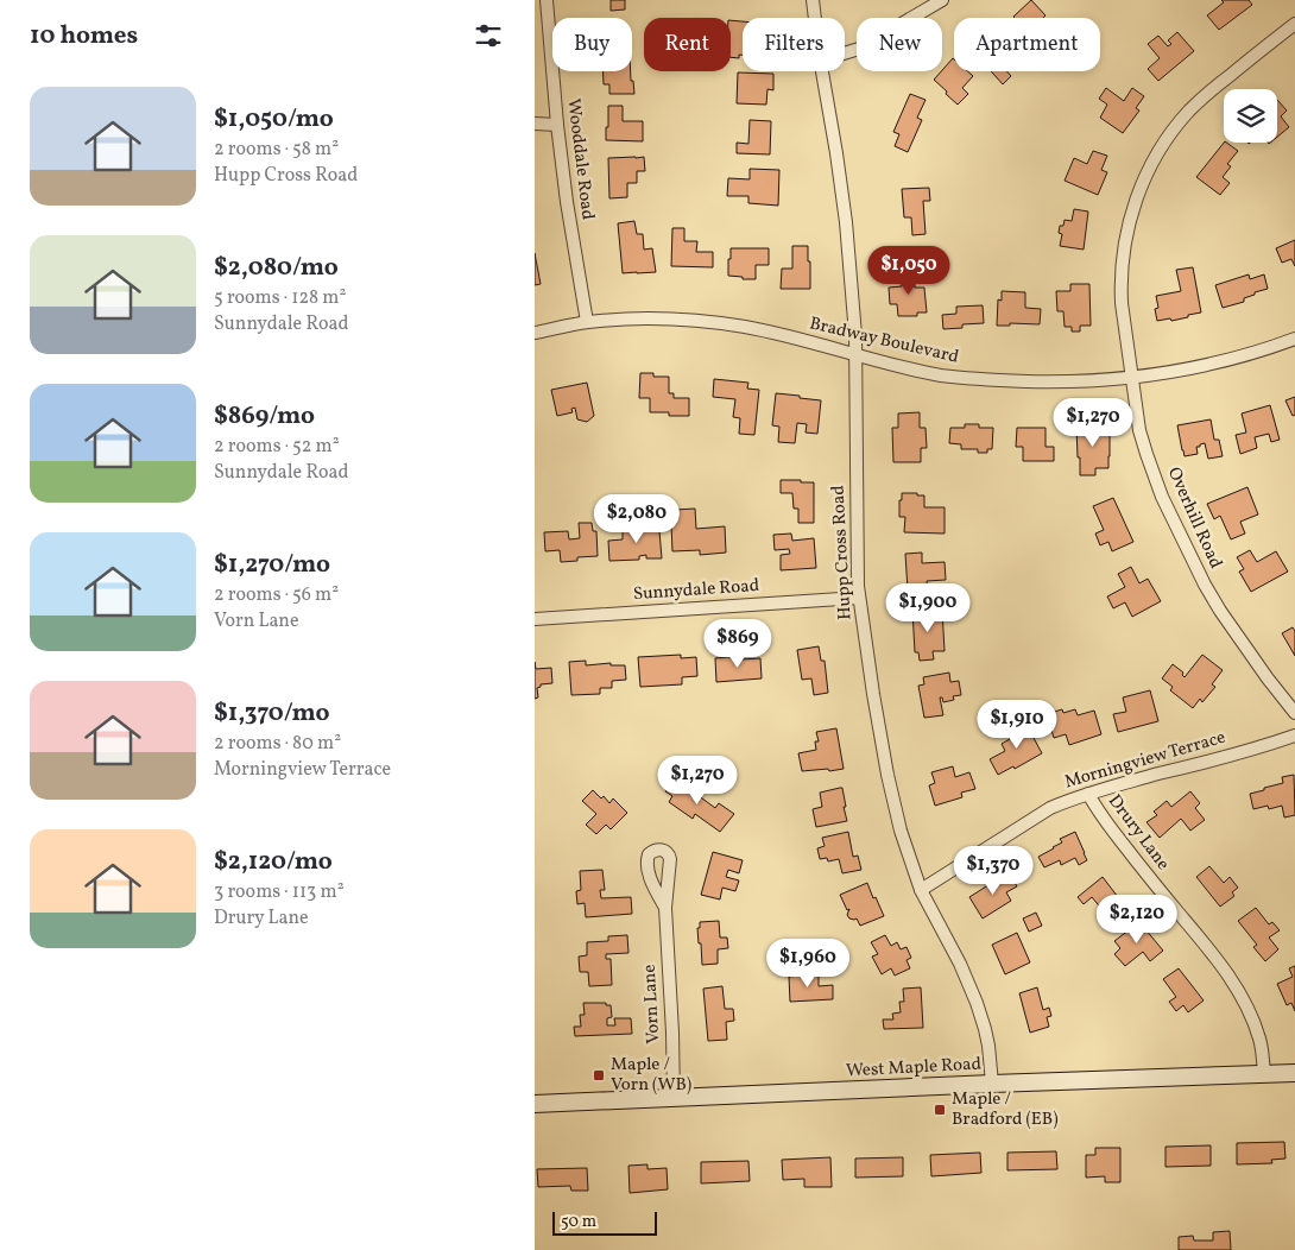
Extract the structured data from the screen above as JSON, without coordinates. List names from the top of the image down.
{
  "streets": {
    "main road": ["West Maple Road"],
    "street": [
      "Wooddale Road",
      "Bradway Boulevard",
      "Overhill Road",
      "Hupp Cross Road",
      "Sunnydale Road",
      "Morningview Terrace",
      "Drury Lane",
      "Vorn Lane"
    ]
  },
  "crossings": [
    ["Wooddale Road", "Bradway Boulevard"],
    ["Bradway Boulevard", "Overhill Road"],
    ["Bradway Boulevard", "Hupp Cross Road"],
    ["Hupp Cross Road", "Sunnydale Road"],
    ["Hupp Cross Road", "Morningview Terrace"],
    ["Hupp Cross Road", "West Maple Road"],
    ["Morningview Terrace", "Drury Lane"],
    ["Drury Lane", "West Maple Road"],
    ["Vorn Lane", "West Maple Road"]
  ],
  "places": {
    "transit": ["Maple / Vorn (WB)", "Maple / Bradford (EB)"]
  },
  "scale_bar": "50 m",
  "page": {
    "heading": "10 homes",
    "chip": [
      "Buy",
      "Rent",
      "Filters",
      "New",
      "Apartment"
    ],
    "list": [
      {
        "name": "$1,050/mo",
        "note": "2 rooms · 58 m² · Hupp Cross Road"
      },
      {
        "name": "$2,080/mo",
        "note": "5 rooms · 128 m² · Sunnydale Road"
      },
      {
        "name": "$869/mo",
        "note": "2 rooms · 52 m² · Sunnydale Road"
      },
      {
        "name": "$1,270/mo",
        "note": "2 rooms · 56 m² · Vorn Lane"
      },
      {
        "name": "$1,370/mo",
        "note": "2 rooms · 80 m² · Morningview Terrace"
      },
      {
        "name": "$2,120/mo",
        "note": "3 rooms · 113 m² · Drury Lane"
      }
    ],
    "price": [
      "$1,050",
      "$1,270",
      "$2,080",
      "$1,900",
      "$869",
      "$1,910",
      "$1,270",
      "$1,370",
      "$2,120",
      "$1,960"
    ],
    "scale": "50 m"
  }
}
